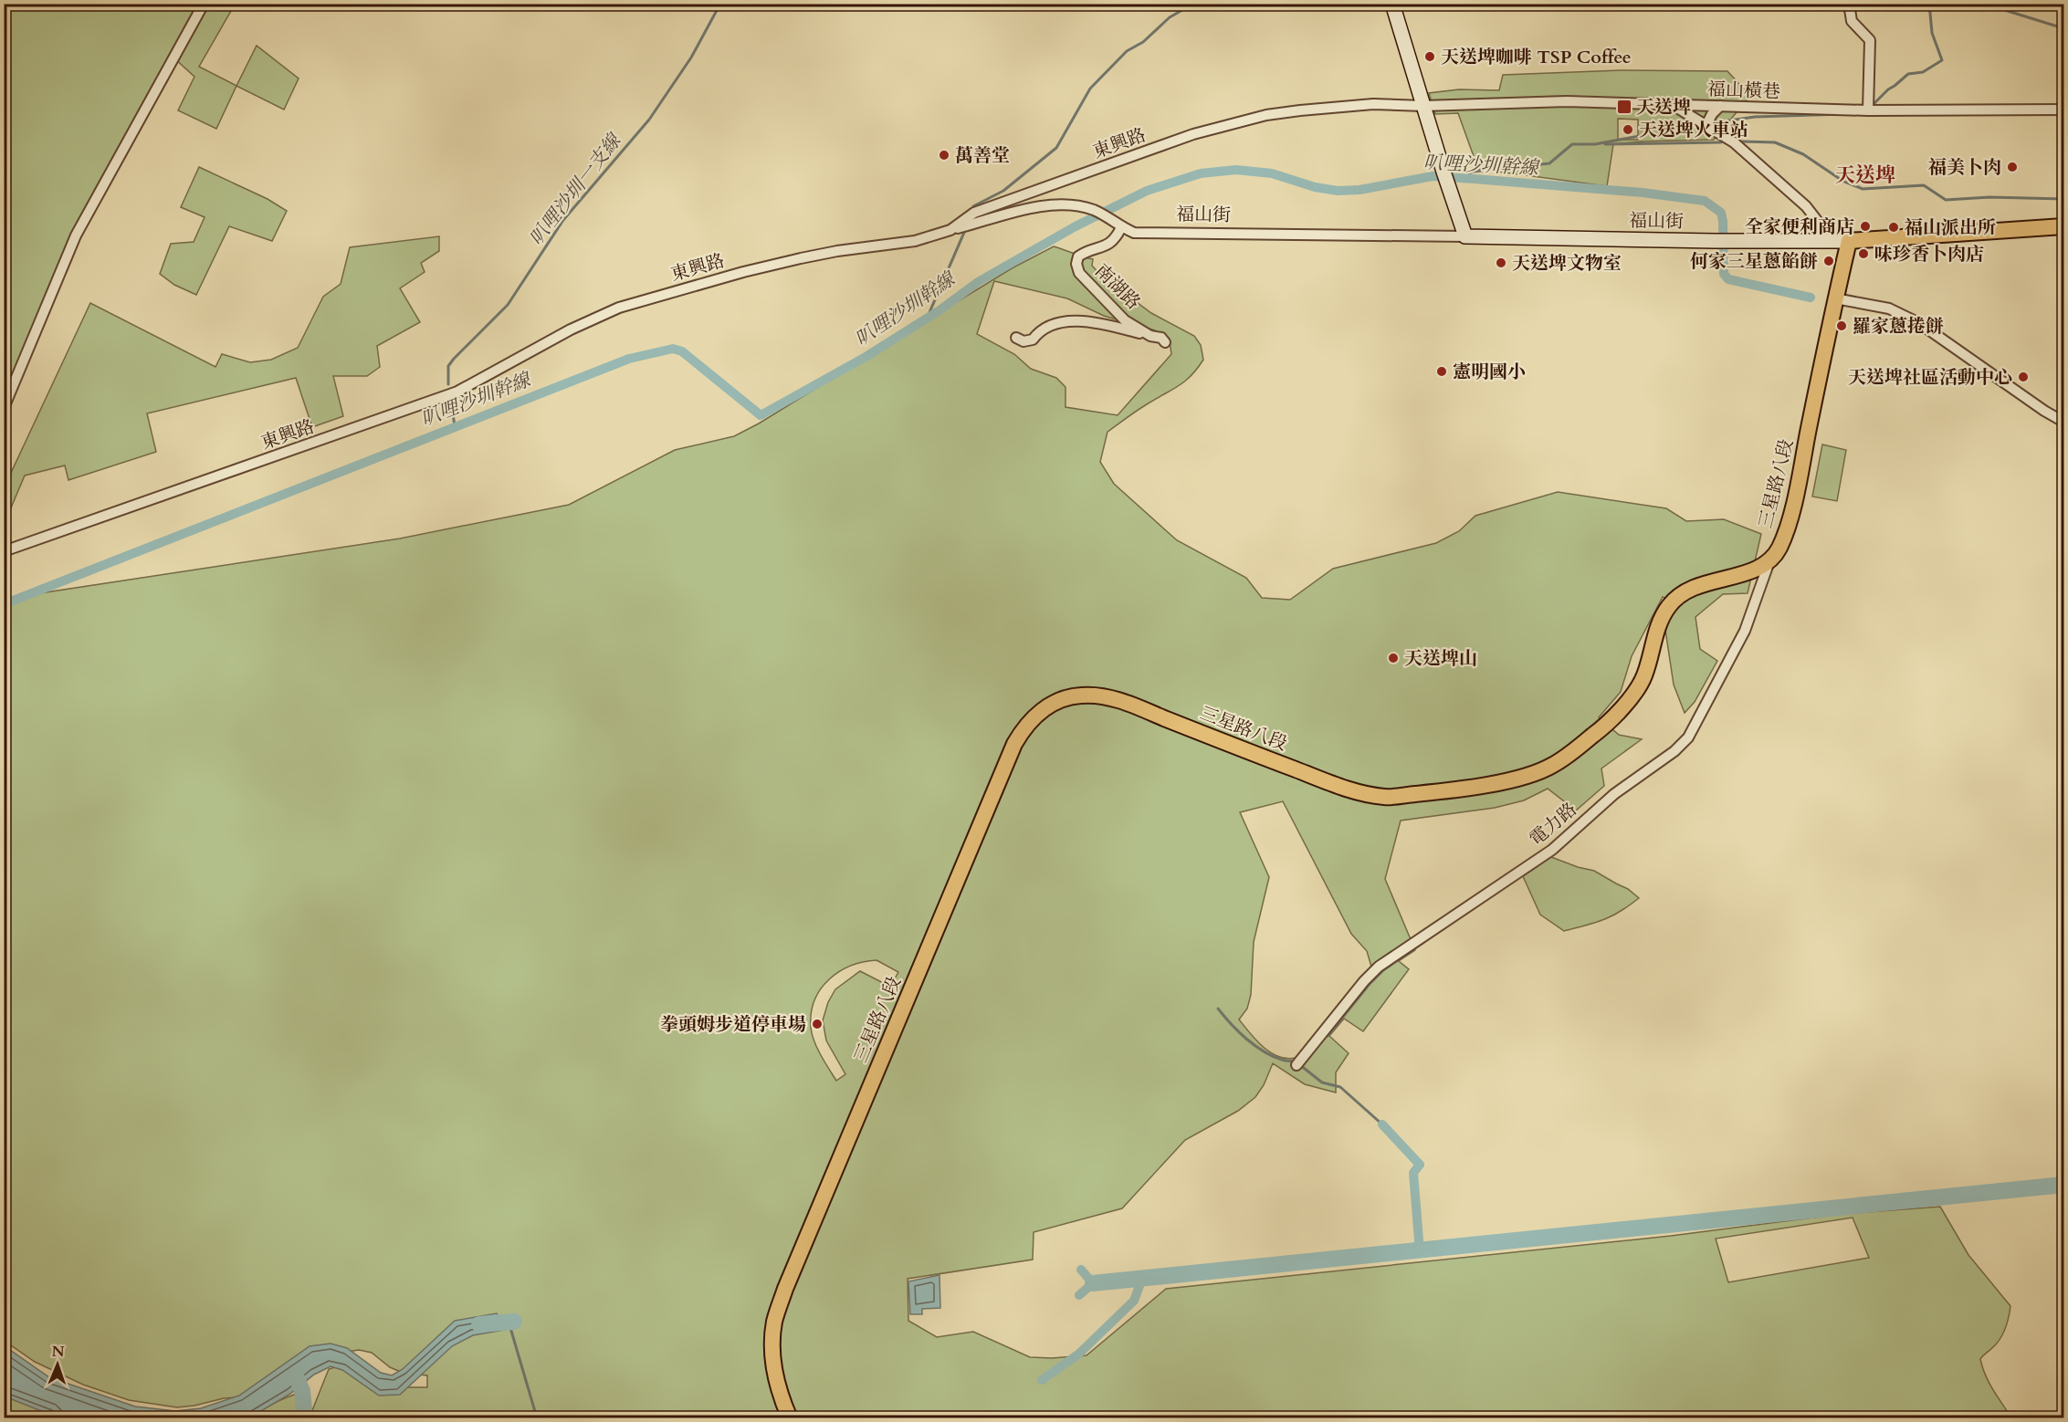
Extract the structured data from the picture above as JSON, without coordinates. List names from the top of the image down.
{
  "streets": {
    "main road": ["三星路八段"],
    "street": [
      "福山橫巷",
      "東興路",
      "福山街",
      "南湖路",
      "電力路"
    ]
  },
  "crossings": [
    ["福山橫巷", "東興路"],
    ["東興路", "福山街"],
    ["福山街", "南湖路"],
    ["福山街", "三星路八段"],
    ["三星路八段", "電力路"]
  ],
  "districts": ["天送埤"],
  "water": ["叭哩沙圳幹線", "叭哩沙圳一支線"],
  "places": {
    "other": [
      "天送埤咖啡 TSP Coffee",
      "天送埤火車站",
      "萬善堂",
      "福美卜肉",
      "全家便利商店",
      "福山派出所",
      "味珍香卜肉店",
      "何家三星蔥餡餅",
      "天送埤文物室",
      "羅家蔥捲餅",
      "憲明國小",
      "天送埤社區活動中心",
      "天送埤山",
      "拳頭姆步道停車場"
    ],
    "transit": ["天送埤"]
  },
  "north": "top"
}
